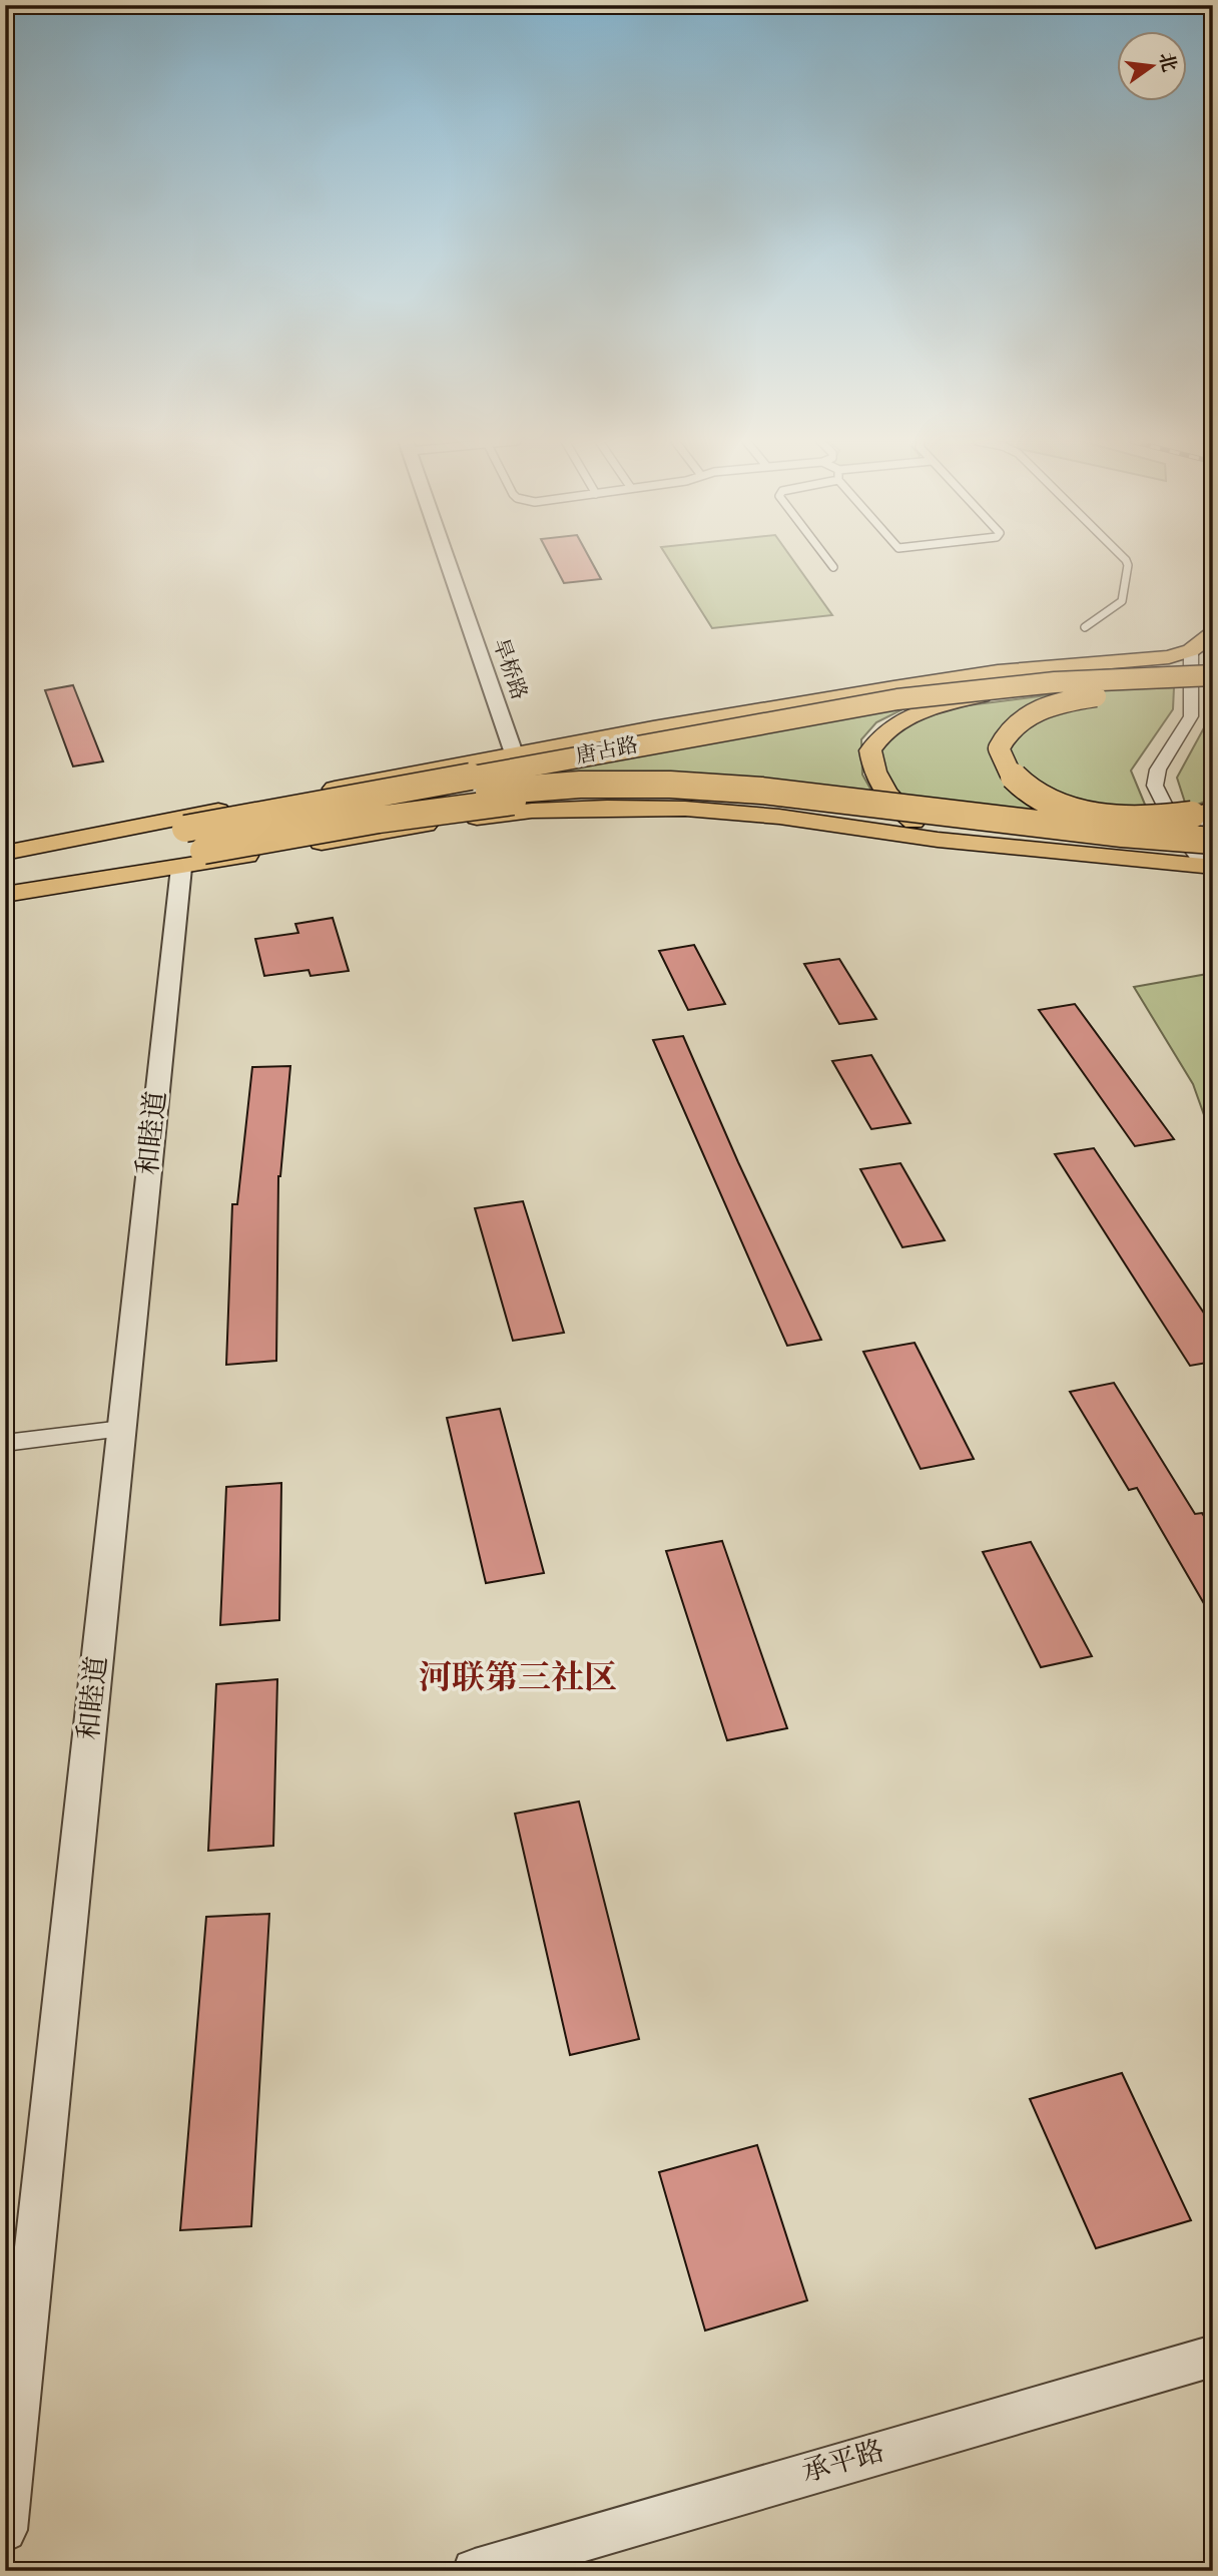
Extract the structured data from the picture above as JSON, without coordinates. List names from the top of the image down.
{
  "streets": {
    "main road": ["唐古路"],
    "street": ["旱桥路", "和睦道", "承平路"]
  },
  "crossings": [
    ["唐古路", "和睦道"]
  ],
  "districts": ["河联第三社区"],
  "north": "right"
}
